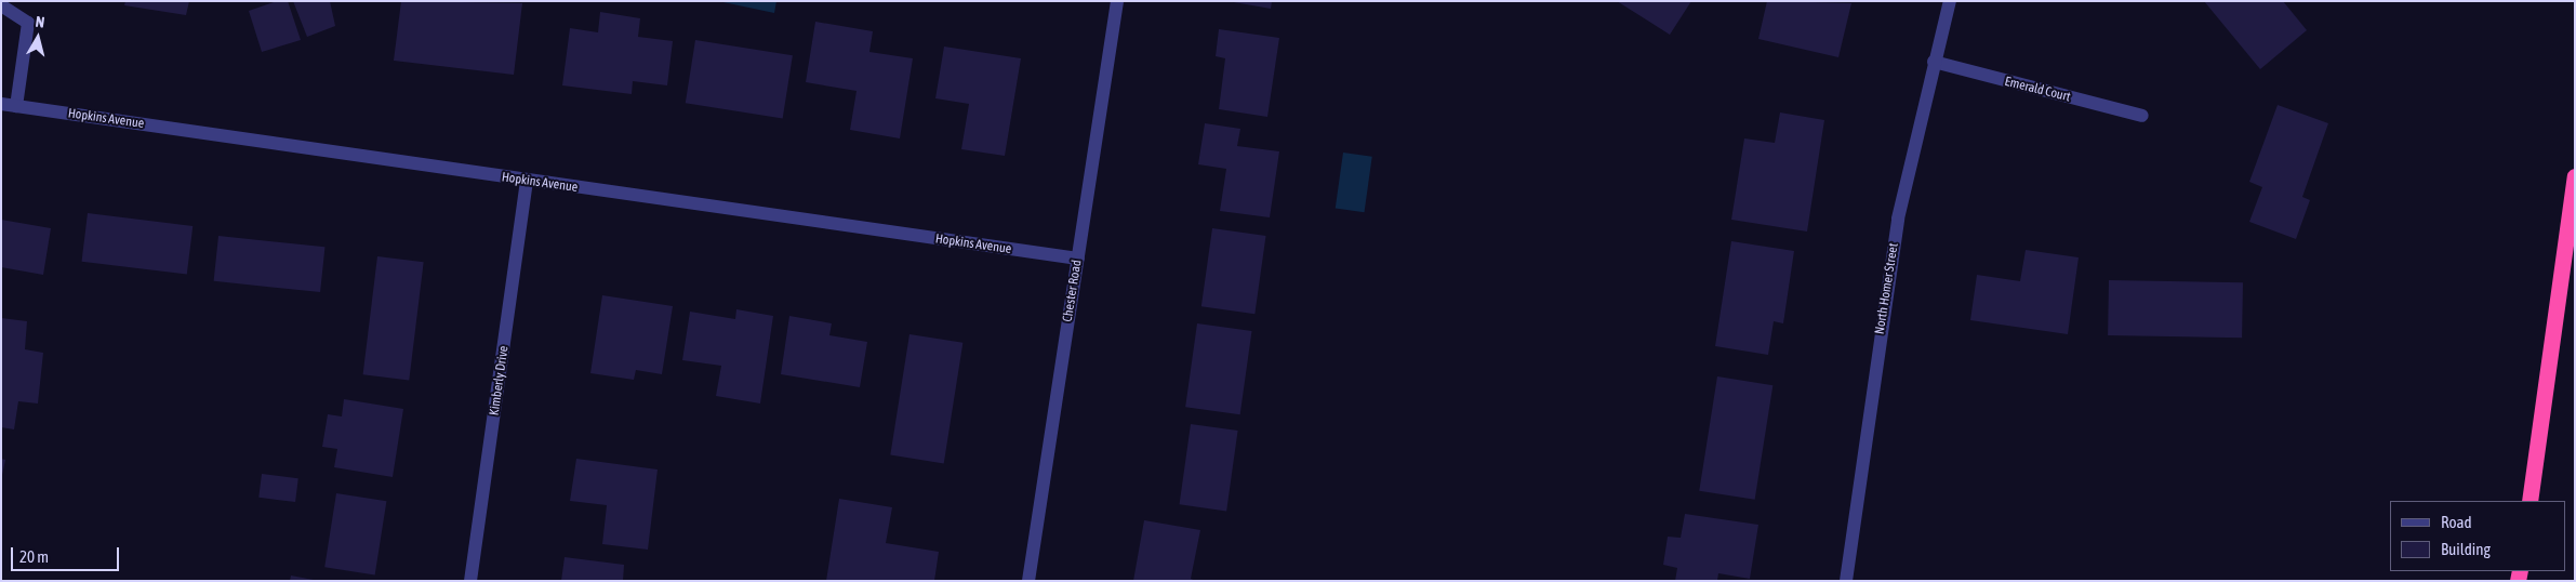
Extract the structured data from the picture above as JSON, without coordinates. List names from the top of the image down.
{
  "streets": {
    "street": [
      "Emerald Court",
      "Hopkins Avenue",
      "North Homer Street",
      "Chester Road",
      "Kimberly Drive"
    ]
  },
  "crossings": [
    ["Emerald Court", "North Homer Street"],
    ["Hopkins Avenue", "Chester Road"],
    ["Hopkins Avenue", "Kimberly Drive"]
  ],
  "legend": ["Road", "Building"],
  "scale_bar": "20 m",
  "north": "top"
}
